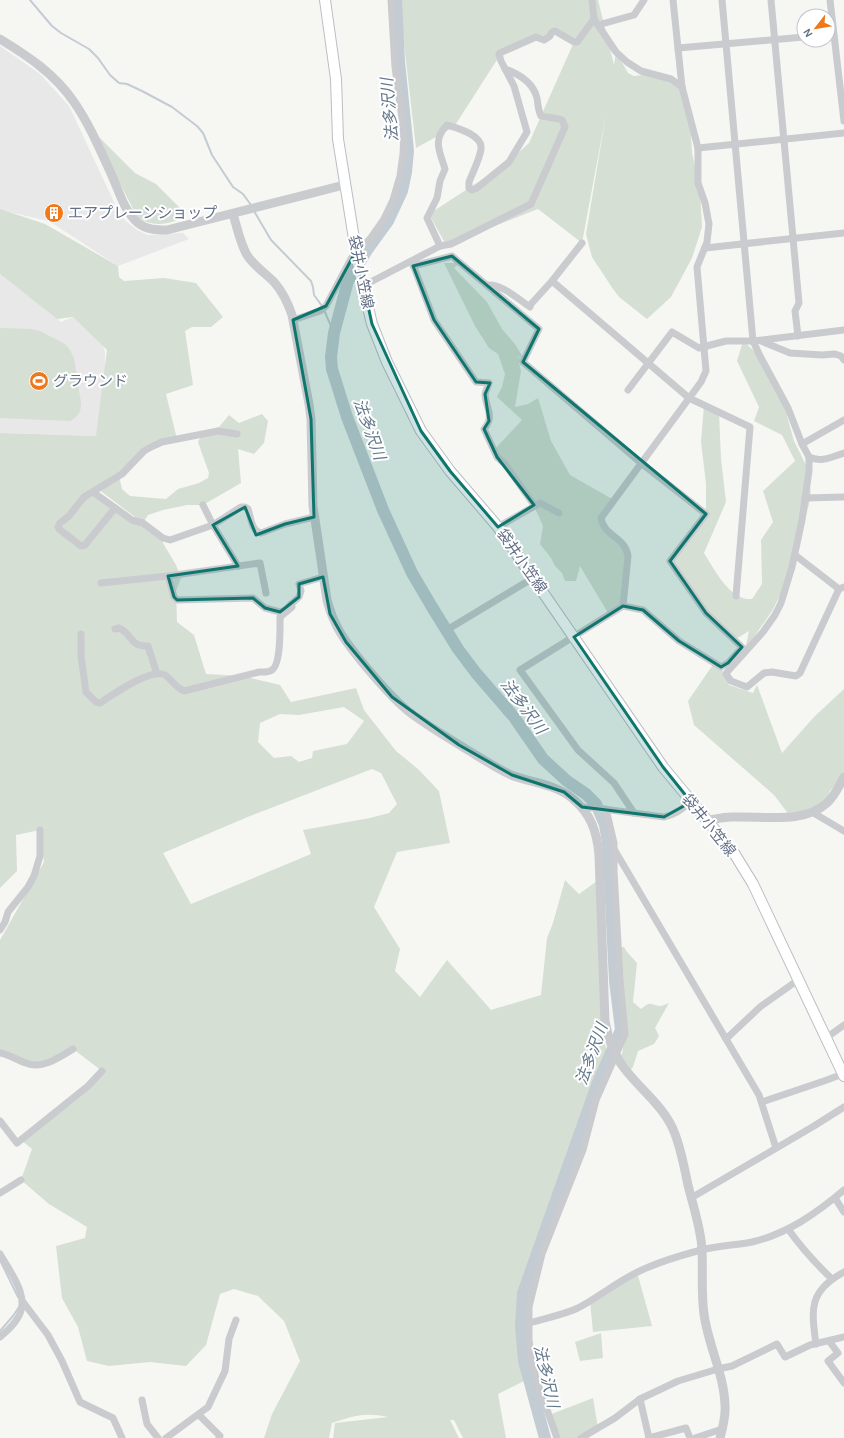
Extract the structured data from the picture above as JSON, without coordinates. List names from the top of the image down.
{
  "streets": {
    "main road": ["袋井小笠線"]
  },
  "water": ["法多沢川"],
  "places": {
    "building": ["エアプレーンショップ"],
    "sports": ["グラウンド"]
  },
  "north": "bottom left"
}
